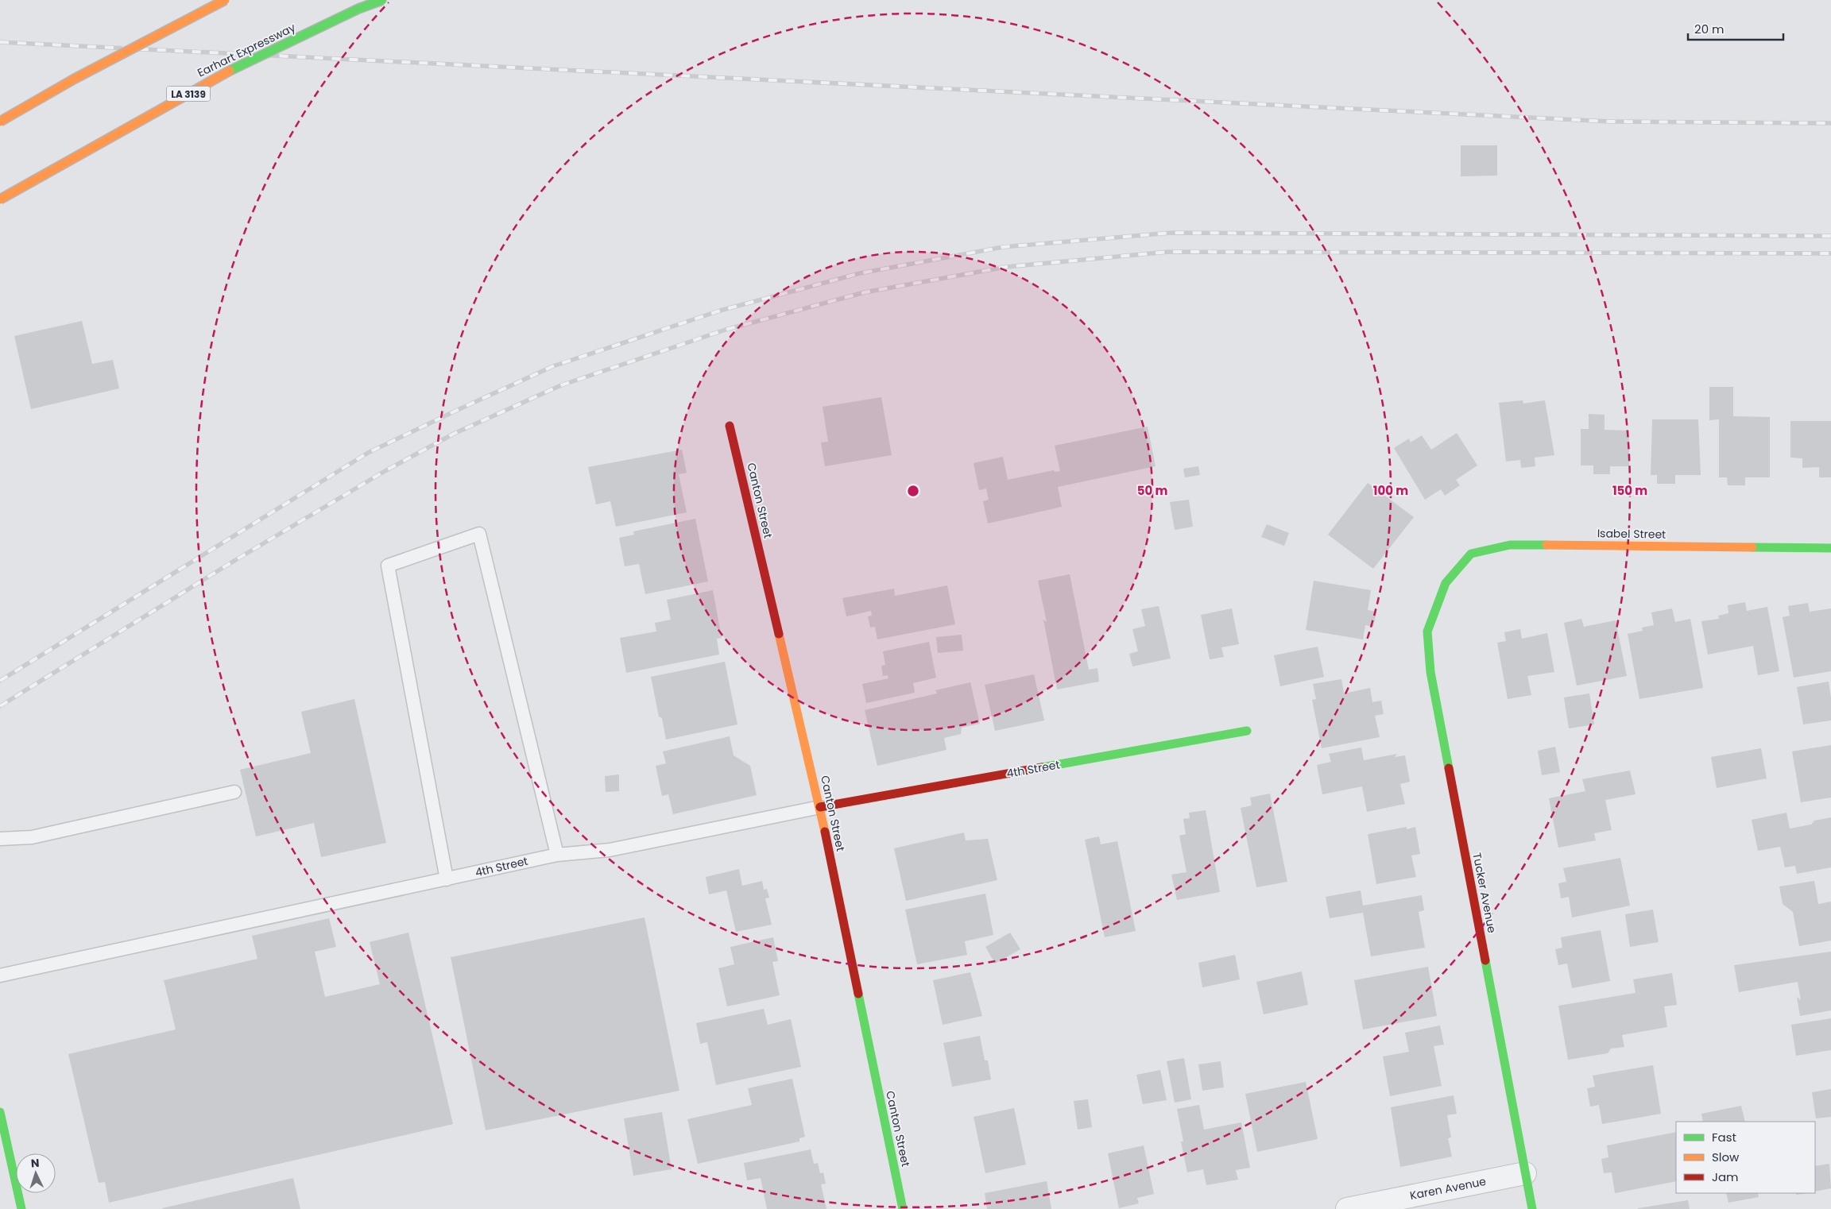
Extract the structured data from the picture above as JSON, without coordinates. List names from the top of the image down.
{
  "streets": {
    "main road": [
      "Earhart Expressway",
      "LA 3139",
      "Canton Street",
      "Isabel Street",
      "4th Street",
      "Tucker Avenue"
    ],
    "street": ["Karen Avenue"]
  },
  "crossings": [
    ["Canton Street", "4th Street"],
    ["Isabel Street", "Tucker Avenue"],
    ["Tucker Avenue", "Karen Avenue"]
  ],
  "legend": ["Fast", "Slow", "Jam"],
  "scale_bar": "20 m",
  "north": "top",
  "rings": ["50 m", "100 m", "150 m"]
}
